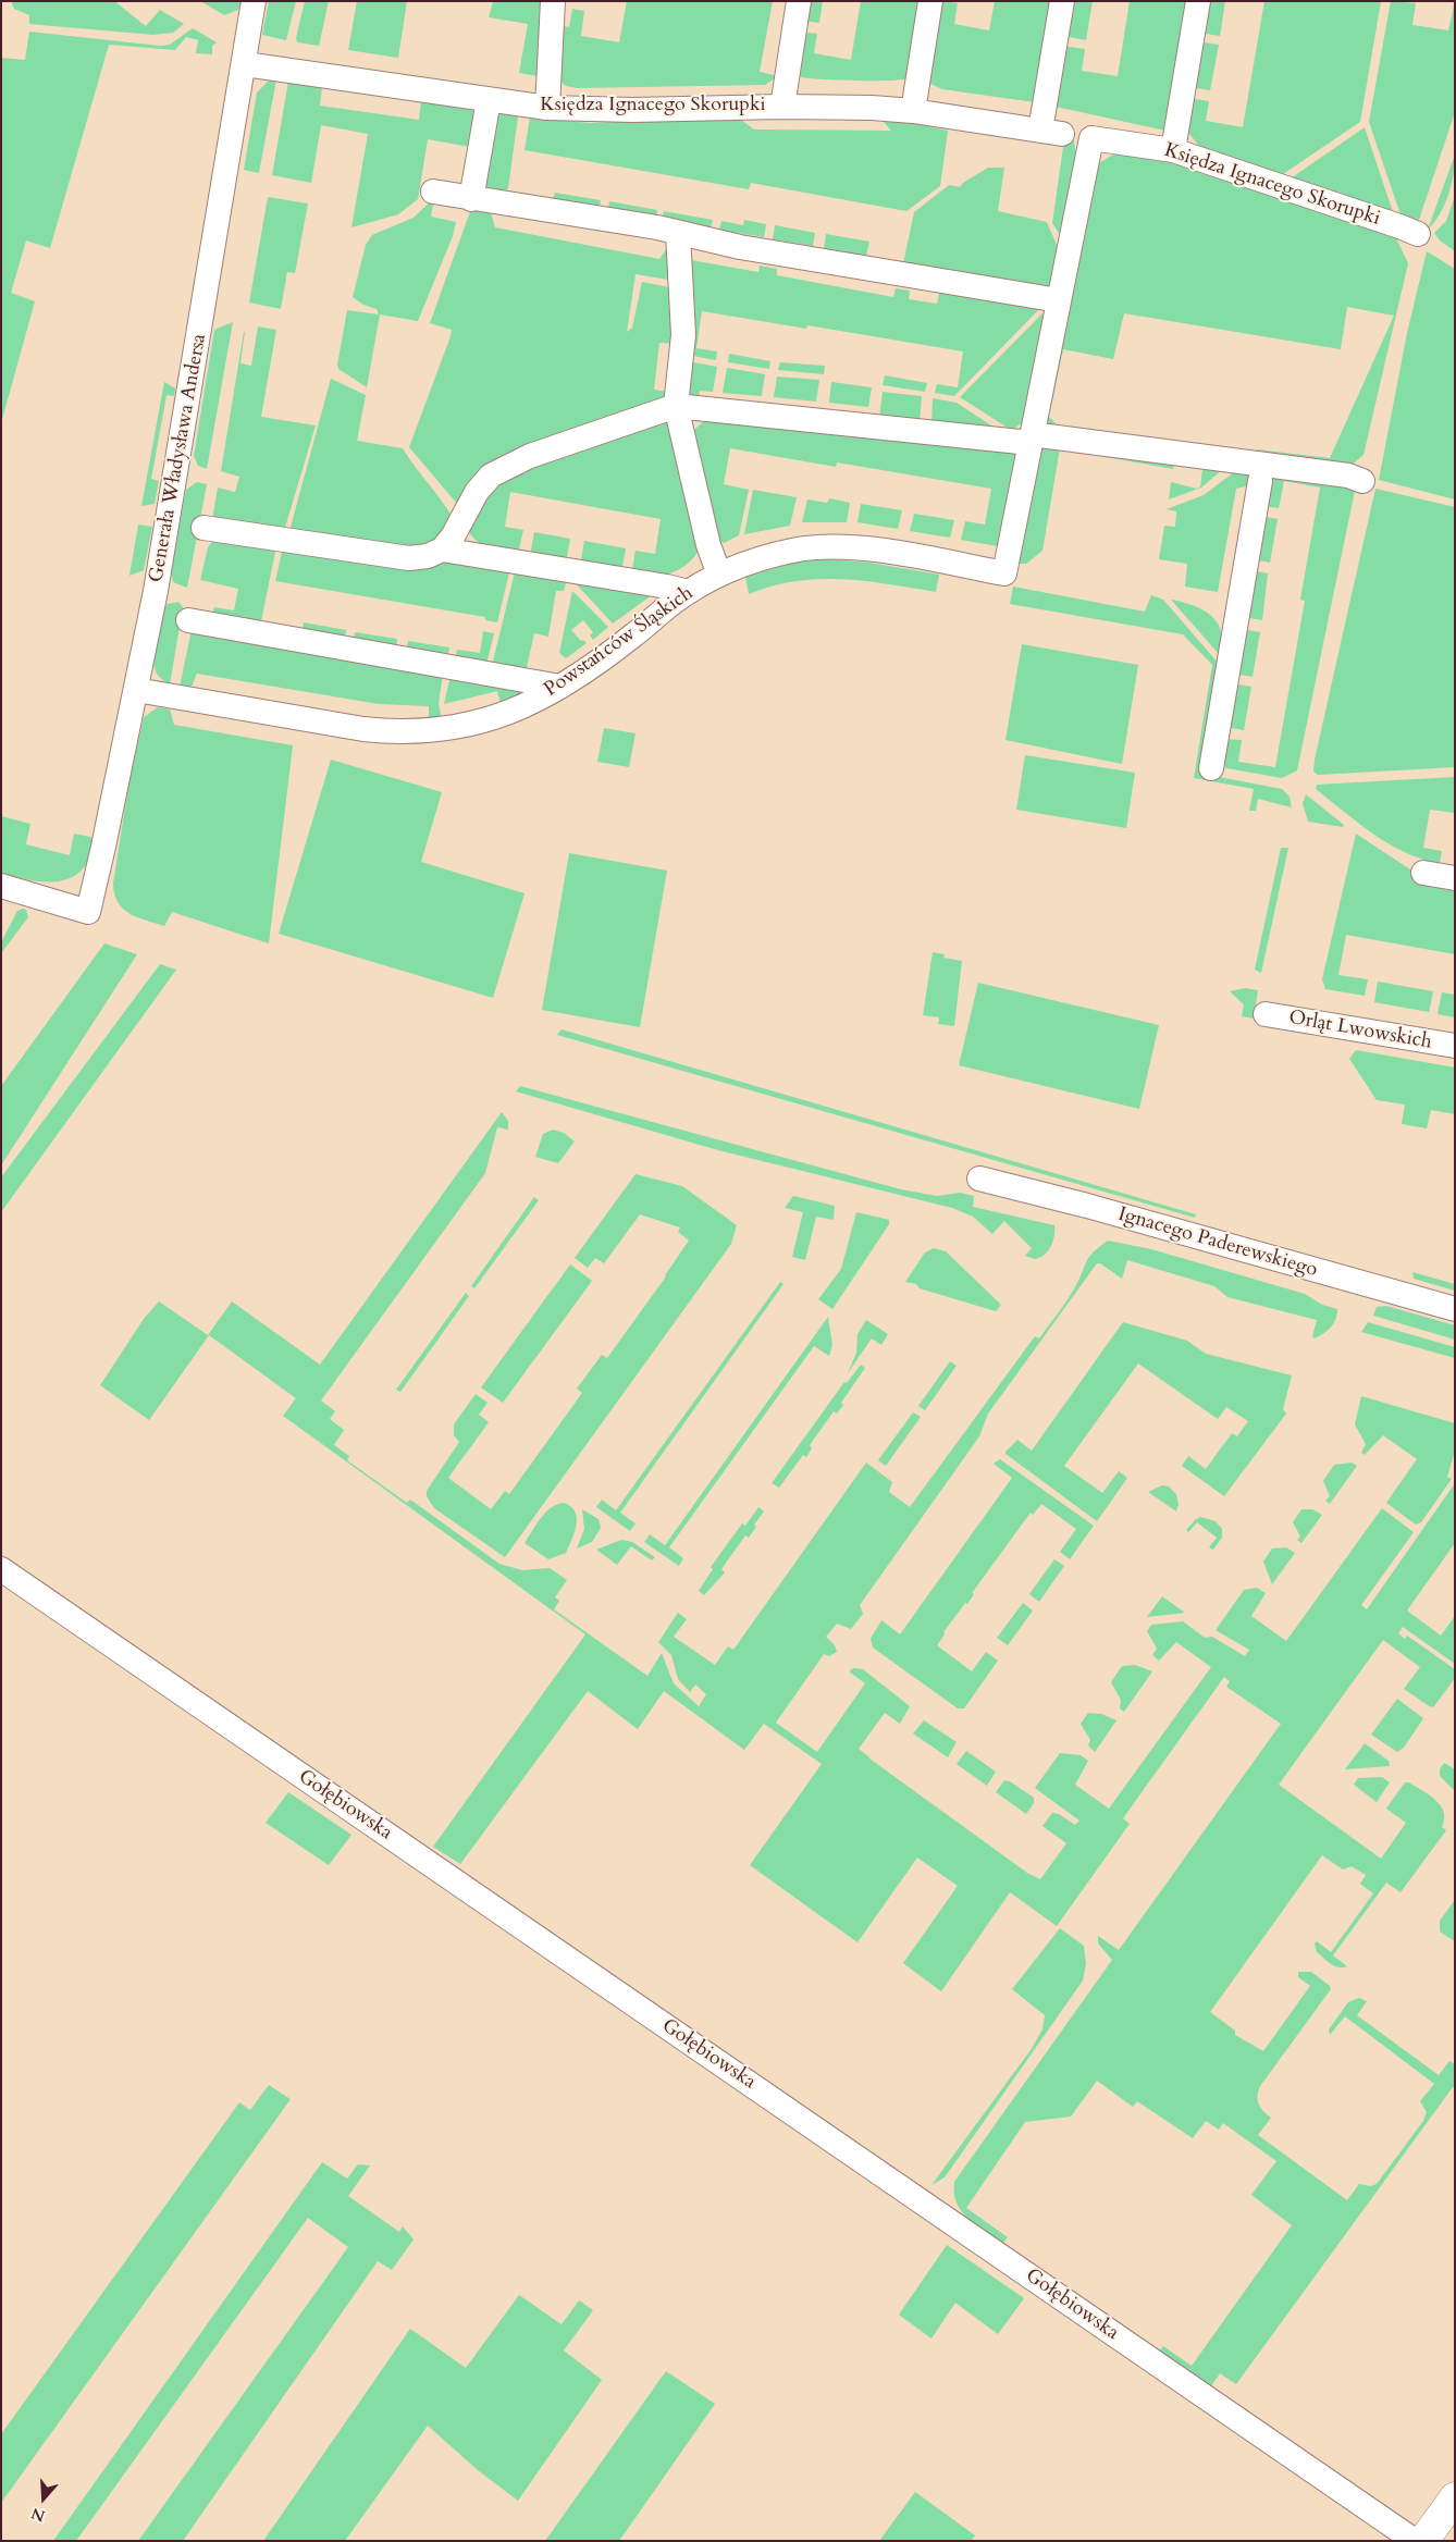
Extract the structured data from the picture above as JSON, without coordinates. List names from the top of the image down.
{
  "streets": {
    "street": [
      "Księdza Ignacego Skorupki",
      "Generała Władysława Andersa",
      "Powstańców Śląskich",
      "Orląt Lwowskich",
      "Ignacego Paderewskiego",
      "Gołębiowska"
    ]
  },
  "crossings": [
    ["Księdza Ignacego Skorupki", "Generała Władysława Andersa"],
    ["Generała Władysława Andersa", "Powstańców Śląskich"]
  ],
  "north": "bottom"
}
